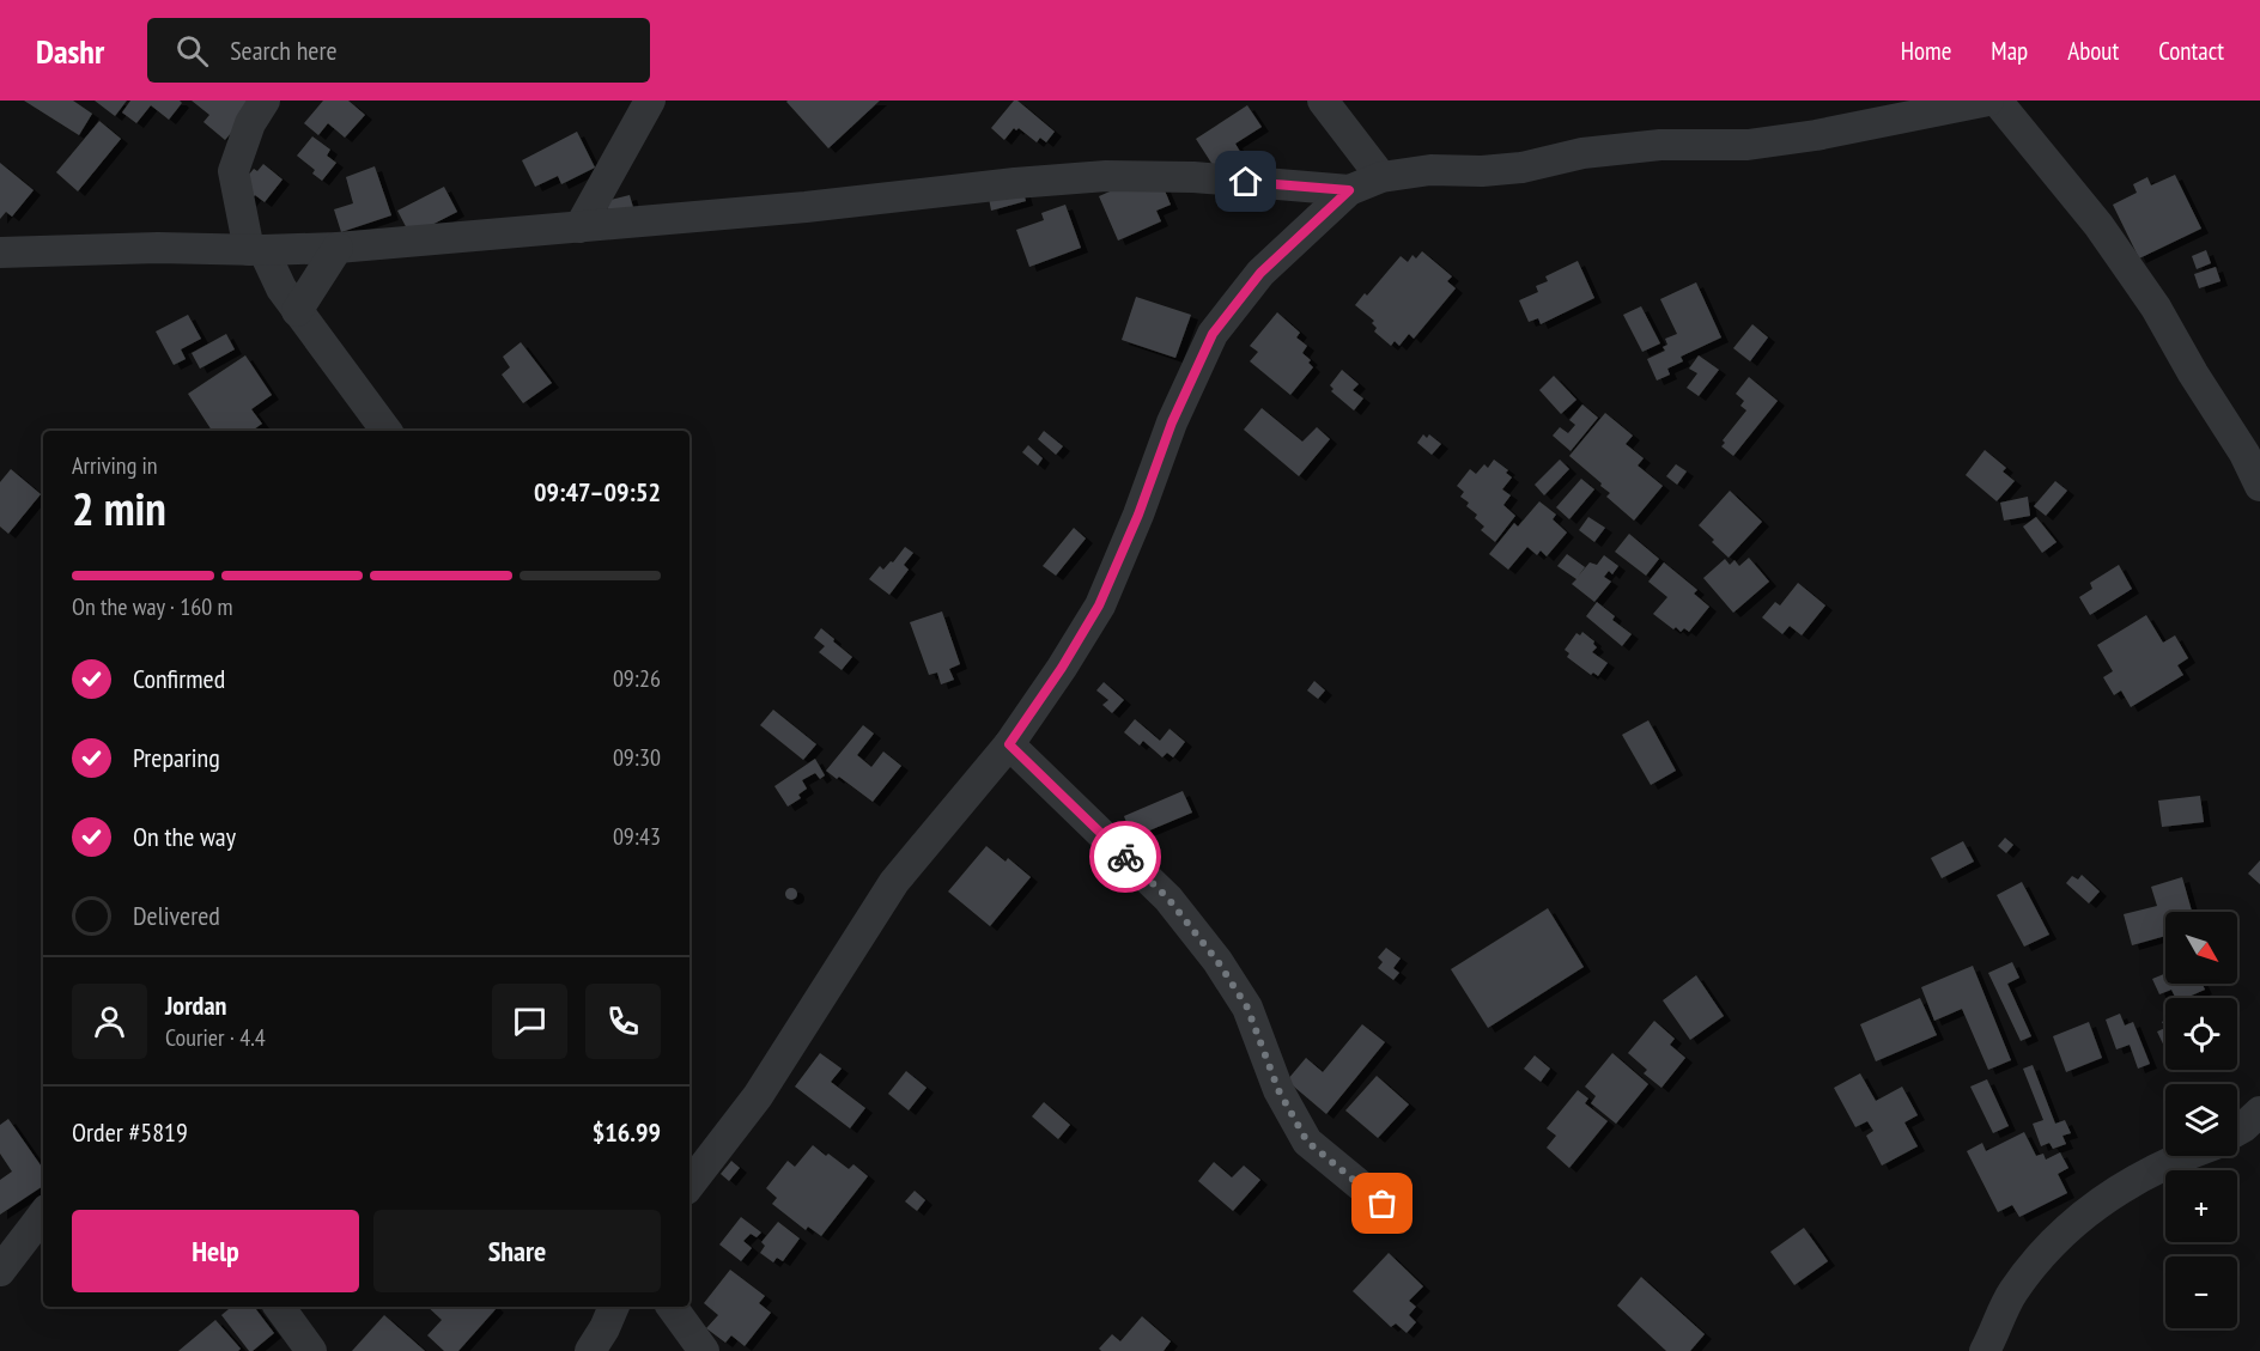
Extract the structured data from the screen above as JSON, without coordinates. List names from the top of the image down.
{
  "north": "bottom right",
  "page": {
    "header": "Dashr",
    "search": "Search here",
    "nav": [
      "Home",
      "Map",
      "About",
      "Contact"
    ],
    "heading": ["2 min", "Arriving in", "09:47–09:52"],
    "panel": [
      "Jordan",
      "Courier · 4.4",
      "Order #5819",
      "$16.99"
    ],
    "bar": "On the way · 160 m",
    "list": [
      ["Confirmed", "09:26"],
      ["Preparing", "09:30"],
      ["On the way", "09:43"],
      "Delivered"
    ],
    "map_buttons": ["+", "−"],
    "buttons": ["Help", "Share"]
  }
}
